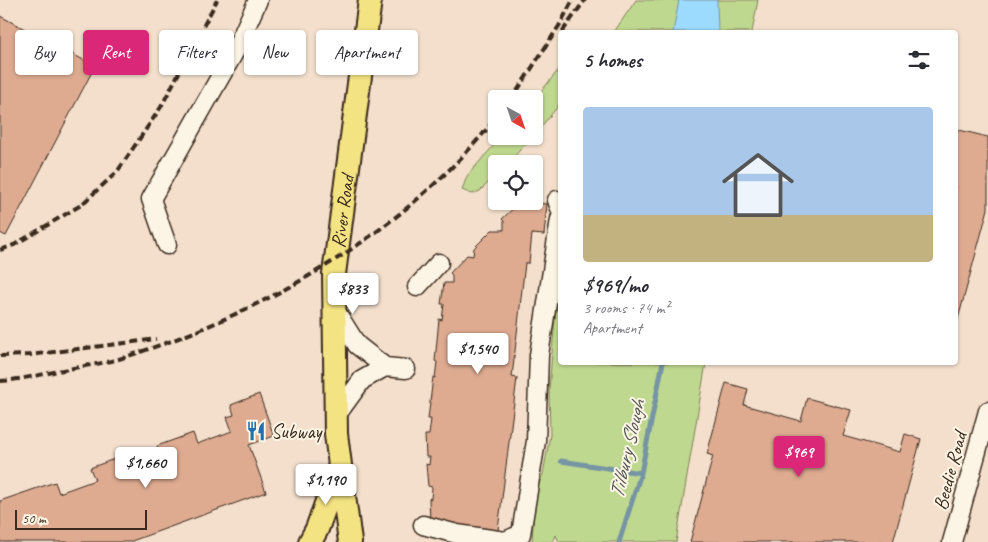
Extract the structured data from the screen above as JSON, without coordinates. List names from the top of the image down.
{
  "streets": {
    "main road": ["River Road"],
    "street": ["Beedie Road"]
  },
  "water": ["Tilbury Slough"],
  "places": {
    "restaurant": ["Subway"]
  },
  "scale_bar": "50 m",
  "north": "bottom right",
  "page": {
    "chip": [
      "Buy",
      "Rent",
      "Filters",
      "New",
      "Apartment"
    ],
    "heading": "5 homes",
    "list": [
      {
        "name": "$969/mo",
        "note": "3 rooms · 74 m² · Apartment"
      }
    ],
    "price": [
      "$833",
      "$1,540",
      "$969",
      "$1,660",
      "$1,190"
    ],
    "scale": "50 m"
  }
}
